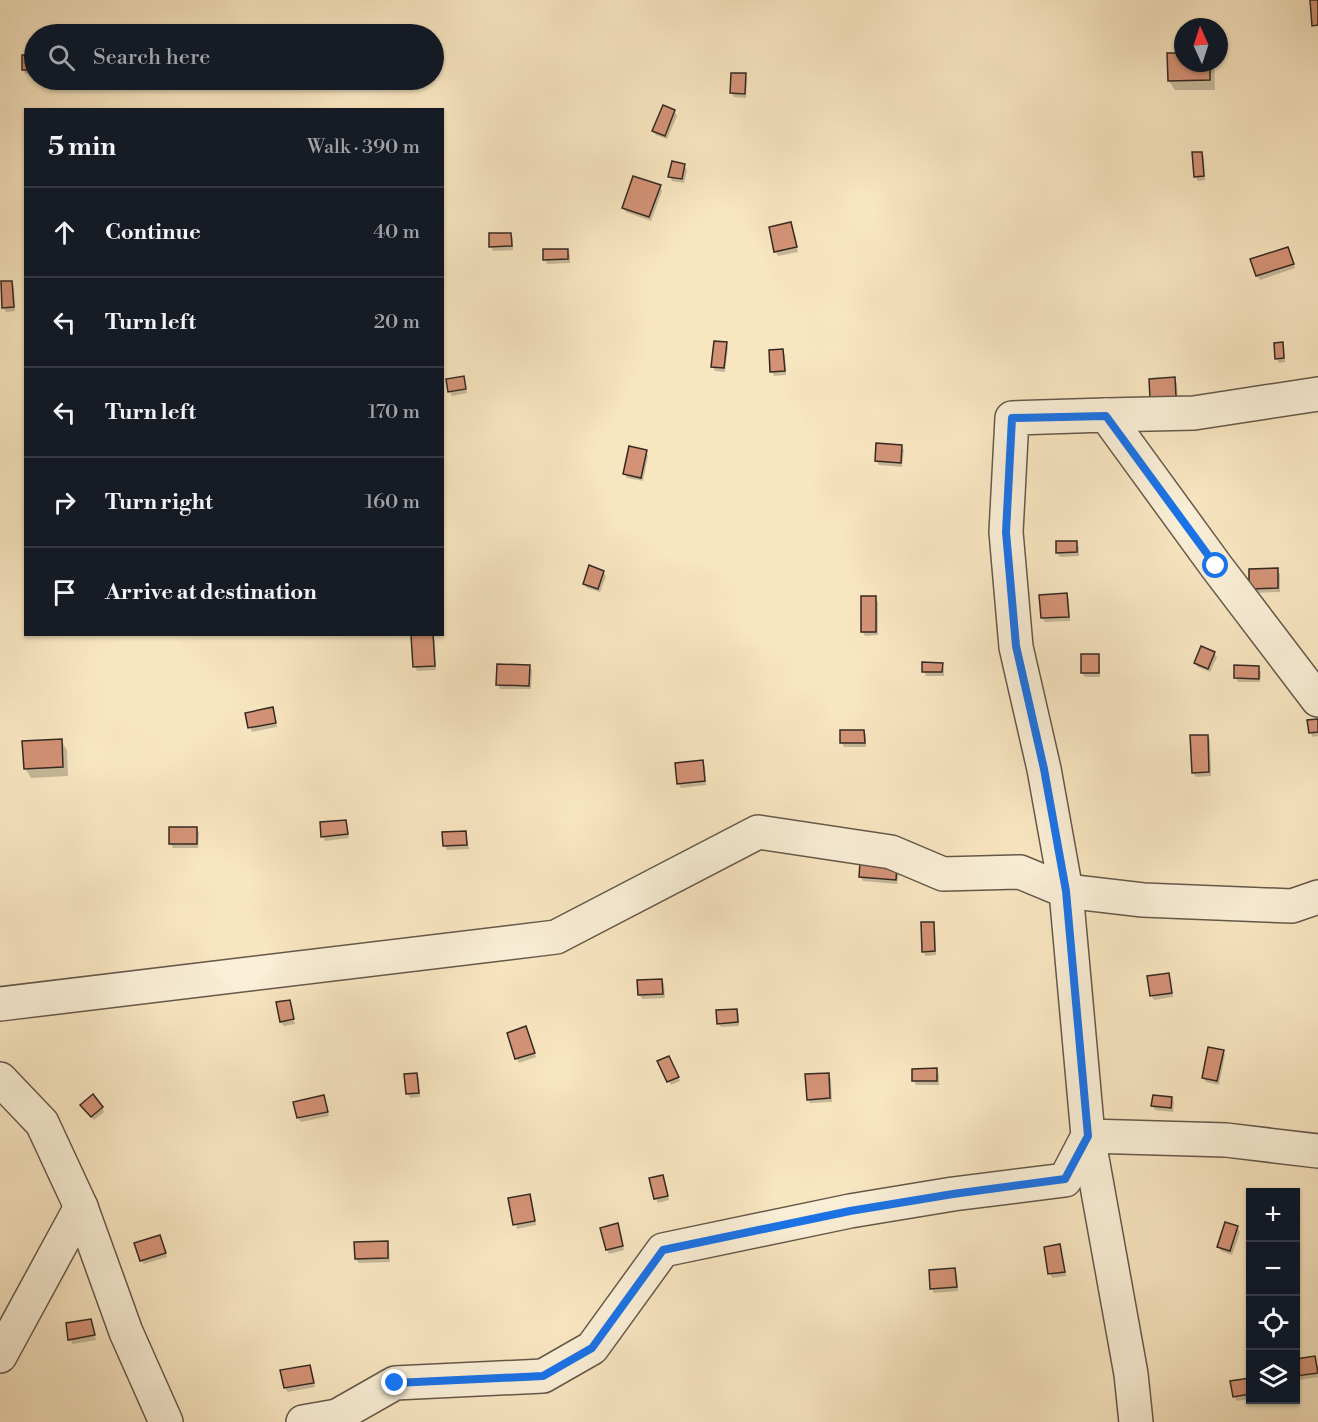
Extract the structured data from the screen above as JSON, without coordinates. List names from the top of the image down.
{
  "north": "top",
  "page": {
    "search": "Search here",
    "heading": ["5 min", "Walk · 390 m"],
    "list": [
      ["Continue", "40 m"],
      ["Turn left", "20 m"],
      ["Turn left", "170 m"],
      ["Turn right", "160 m"],
      "Arrive at destination"
    ],
    "map_buttons": ["+", "−"]
  }
}
